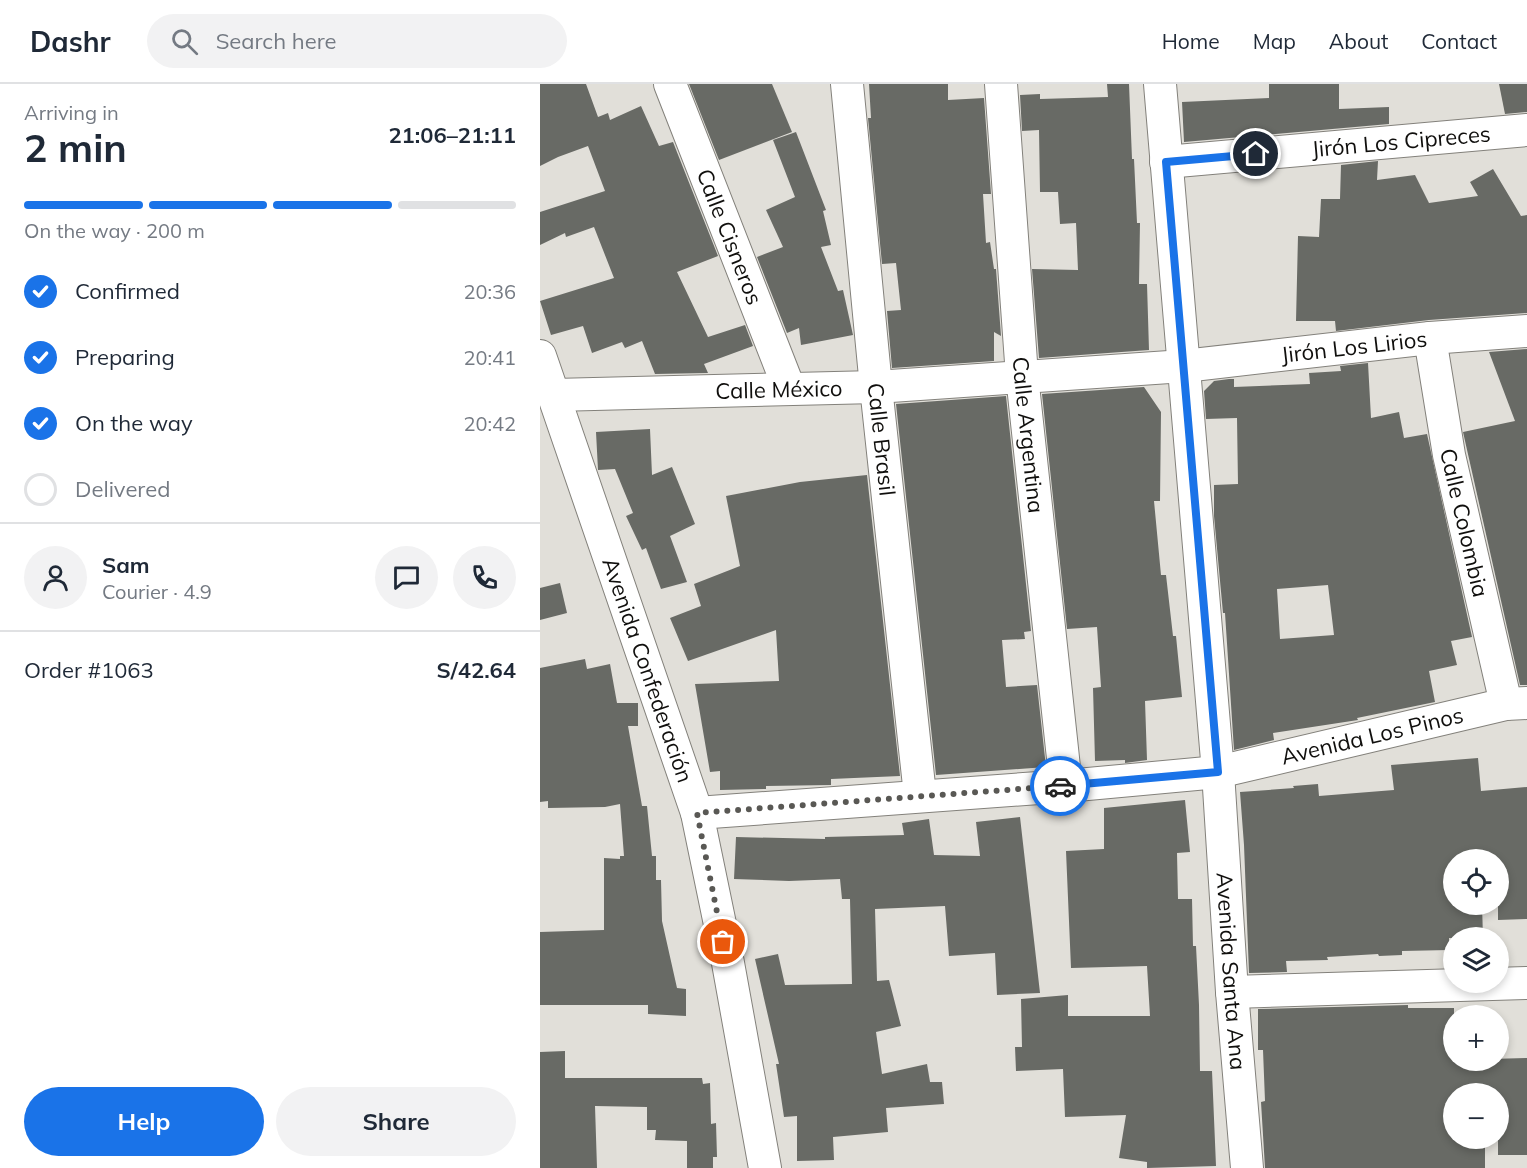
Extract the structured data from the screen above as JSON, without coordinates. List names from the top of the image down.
{
  "streets": {
    "street": [
      "Jirón Los Cipreces",
      "Calle Cisneros",
      "Jirón Los Lirios",
      "Calle México",
      "Calle Argentina",
      "Calle Brasil",
      "Calle Colombia",
      "Avenida Confederación",
      "Avenida Los Pinos",
      "Avenida Santa Ana"
    ]
  },
  "crossings": [
    ["Jirón Los Cipreces", "Avenida Santa Ana"],
    ["Calle Cisneros", "Calle México"],
    ["Jirón Los Lirios", "Calle México"],
    ["Jirón Los Lirios", "Calle Colombia"],
    ["Jirón Los Lirios", "Avenida Santa Ana"],
    ["Calle México", "Calle Argentina"],
    ["Calle México", "Calle Brasil"],
    ["Calle México", "Avenida Confederación"],
    ["Calle México", "Avenida Santa Ana"],
    ["Calle Argentina", "Avenida Los Pinos"],
    ["Calle Brasil", "Avenida Los Pinos"],
    ["Calle Colombia", "Avenida Los Pinos"],
    ["Avenida Confederación", "Avenida Los Pinos"],
    ["Avenida Los Pinos", "Avenida Santa Ana"]
  ],
  "page": {
    "header": "Dashr",
    "search": "Search here",
    "nav": [
      "Home",
      "Map",
      "About",
      "Contact"
    ],
    "heading": ["2 min", "Arriving in", "21:06–21:11"],
    "panel": [
      "Sam",
      "Courier · 4.9",
      "Order #1063",
      "S/42.64"
    ],
    "bar": "On the way · 200 m",
    "list": [
      ["Confirmed", "20:36"],
      ["Preparing", "20:41"],
      ["On the way", "20:42"],
      "Delivered"
    ],
    "map_buttons": ["+", "−"],
    "buttons": ["Help", "Share"]
  }
}
